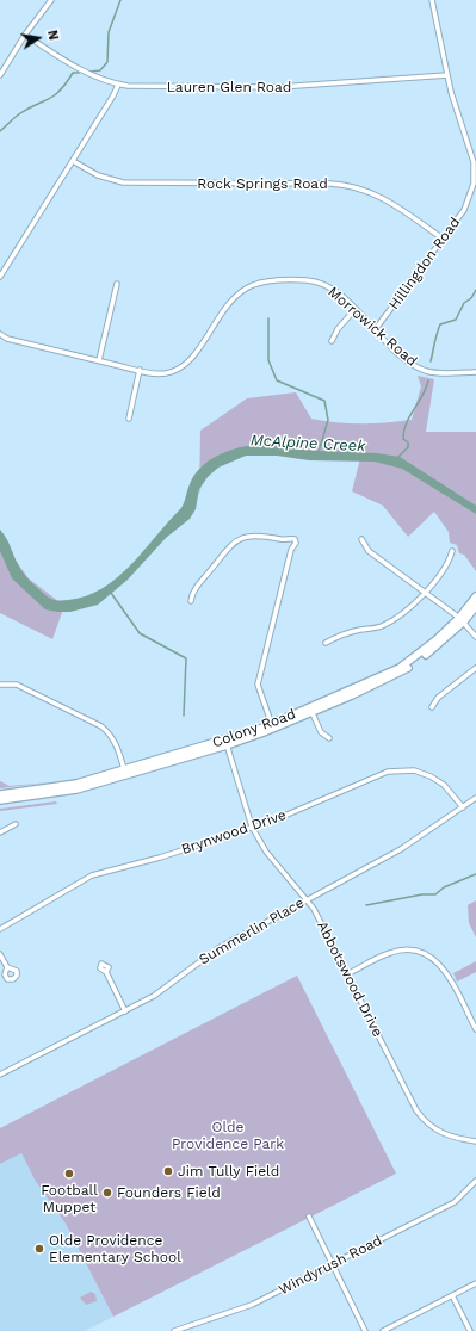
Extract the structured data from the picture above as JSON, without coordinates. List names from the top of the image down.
{
  "streets": {
    "main road": ["Colony Road"],
    "street": [
      "Lauren Glen Road",
      "Rock Springs Road",
      "Hillingdon Road",
      "Morrowick Road",
      "Brynwood Drive",
      "Summerlin Place",
      "Abbotswood Drive",
      "Windyrush Road"
    ]
  },
  "crossings": [
    ["Lauren Glen Road", "Hillingdon Road"],
    ["Rock Springs Road", "Hillingdon Road"],
    ["Hillingdon Road", "Morrowick Road"],
    ["Colony Road", "Abbotswood Drive"],
    ["Brynwood Drive", "Summerlin Place"],
    ["Brynwood Drive", "Abbotswood Drive"],
    ["Summerlin Place", "Abbotswood Drive"]
  ],
  "water": ["McAlpine Creek"],
  "parks": ["Olde Providence Park"],
  "places": [
    "Jim Tully Field",
    "Football Muppet",
    "Founders Field",
    "Olde Providence Elementary School"
  ],
  "north": "right"
}
